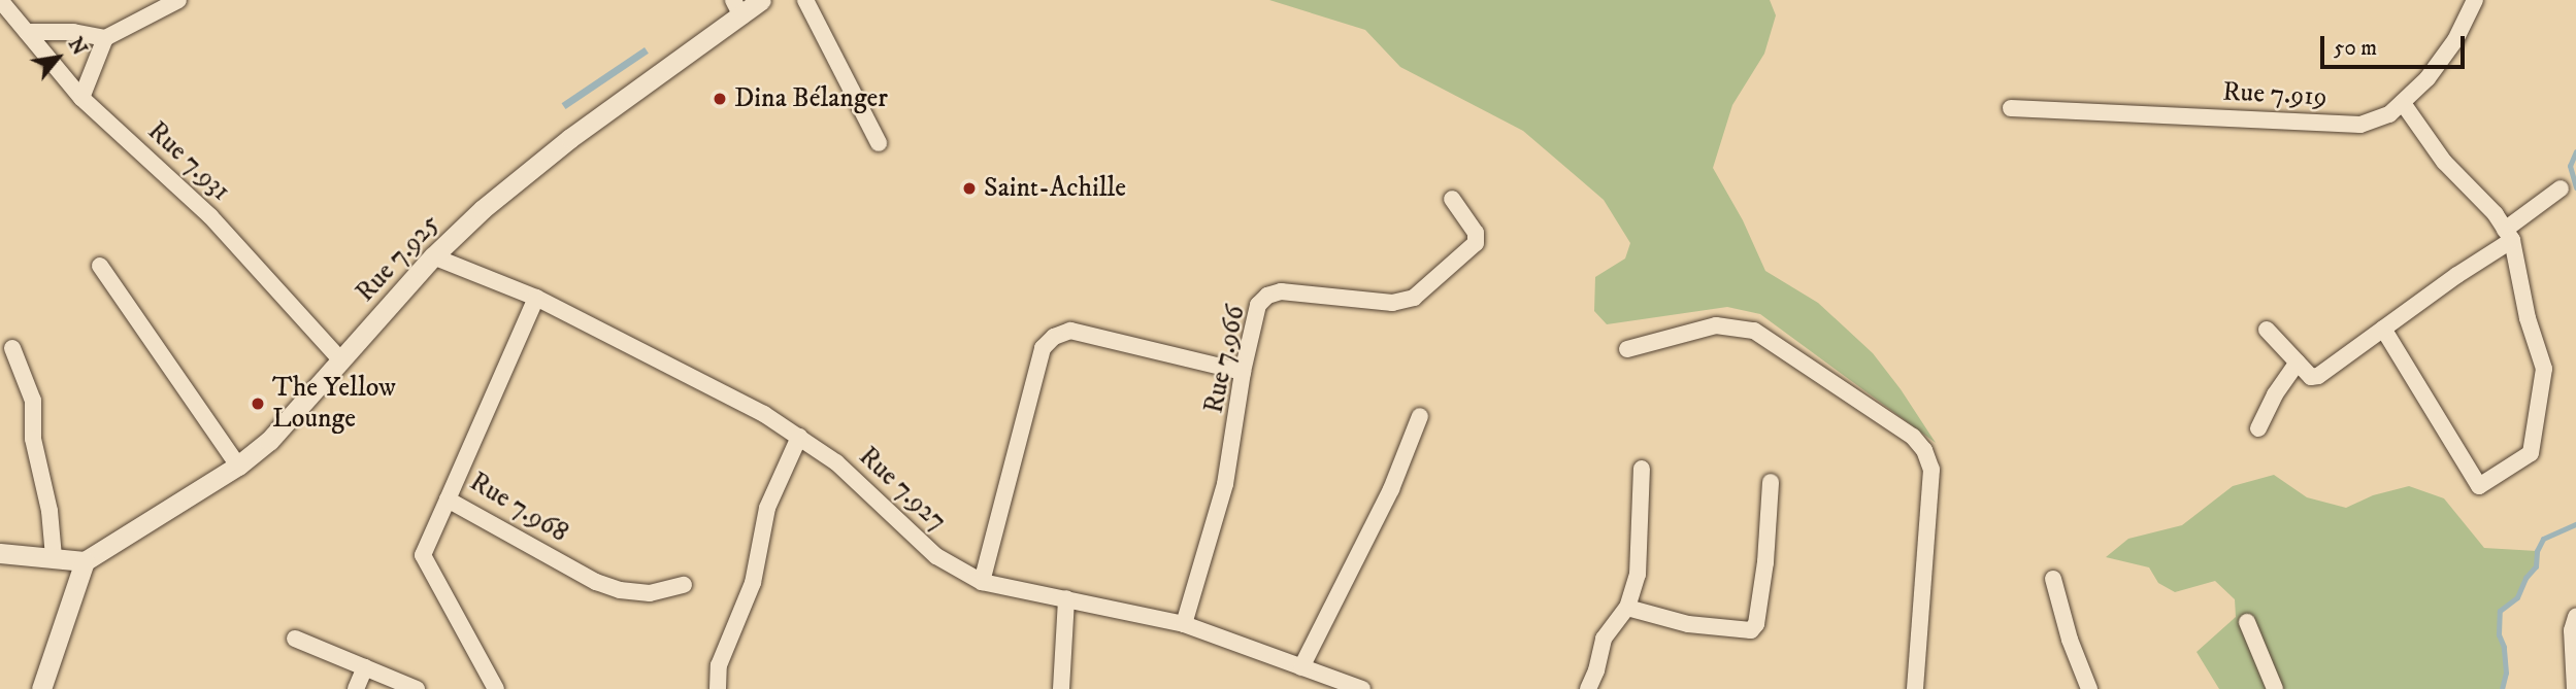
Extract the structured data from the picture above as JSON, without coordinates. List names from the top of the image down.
{
  "streets": {
    "street": [
      "Rue 7.919",
      "Rue 7.931",
      "Rue 7.925",
      "Rue 7.966",
      "Rue 7.927",
      "Rue 7.968"
    ]
  },
  "crossings": [
    ["Rue 7.931", "Rue 7.925"],
    ["Rue 7.925", "Rue 7.927"],
    ["Rue 7.966", "Rue 7.927"],
    ["Rue 7.927", "Rue 7.968"]
  ],
  "places": ["Dina Bélanger", "Saint-Achille", "The Yellow Lounge"],
  "scale_bar": "50 m",
  "north": "top right"
}
